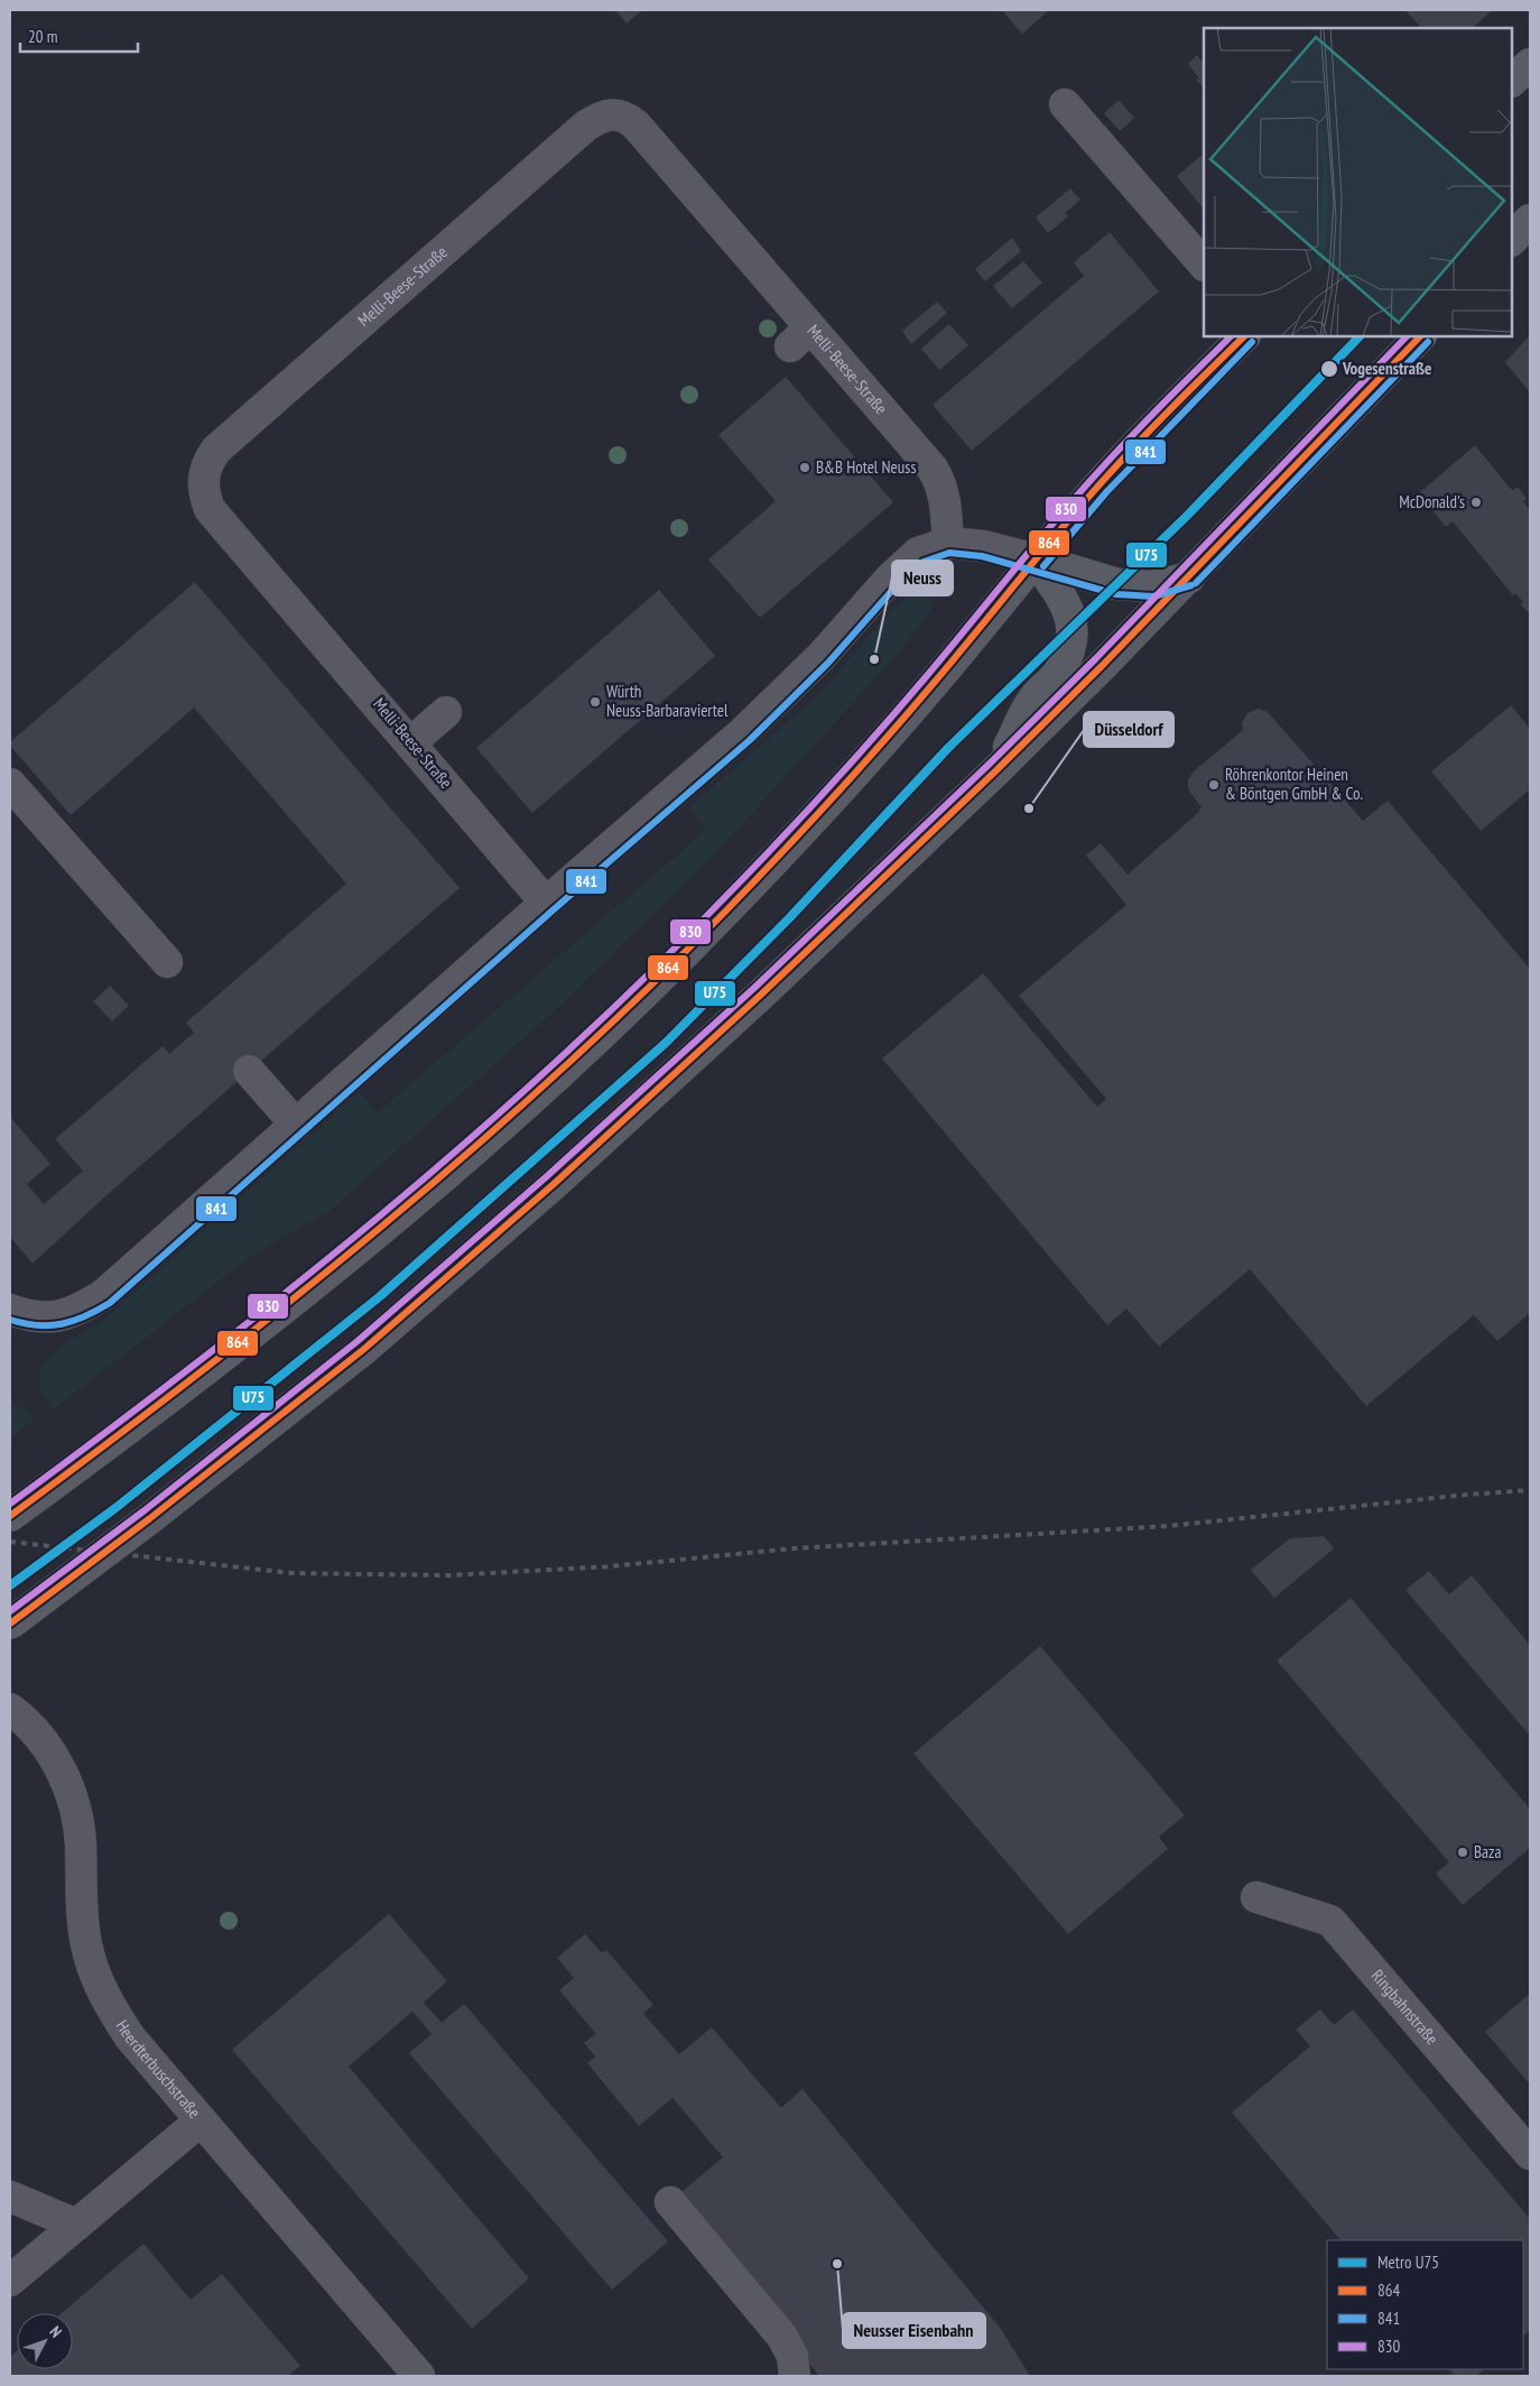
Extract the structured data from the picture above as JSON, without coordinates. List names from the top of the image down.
{
  "streets": {
    "street": ["Melli-Beese-Straße", "Ringbahnstraße", "Heerdterbuschstraße"]
  },
  "places": [
    "Vogesenstraße",
    "B&B Hotel Neuss",
    "McDonald's",
    "Neuss",
    "Würth Neuss-Barbaraviertel",
    "Röhrenkontor Heinen & Böntgen GmbH & Co.",
    "Düsseldorf",
    "Baza",
    "Neusser Eisenbahn"
  ],
  "lines": [
    "metro line U75",
    "transit line 864",
    "transit line 830",
    "transit line 841"
  ],
  "legend": [
    "Metro U75",
    "864",
    "841",
    "830"
  ],
  "scale_bar": "20 m",
  "north": "top right"
}
